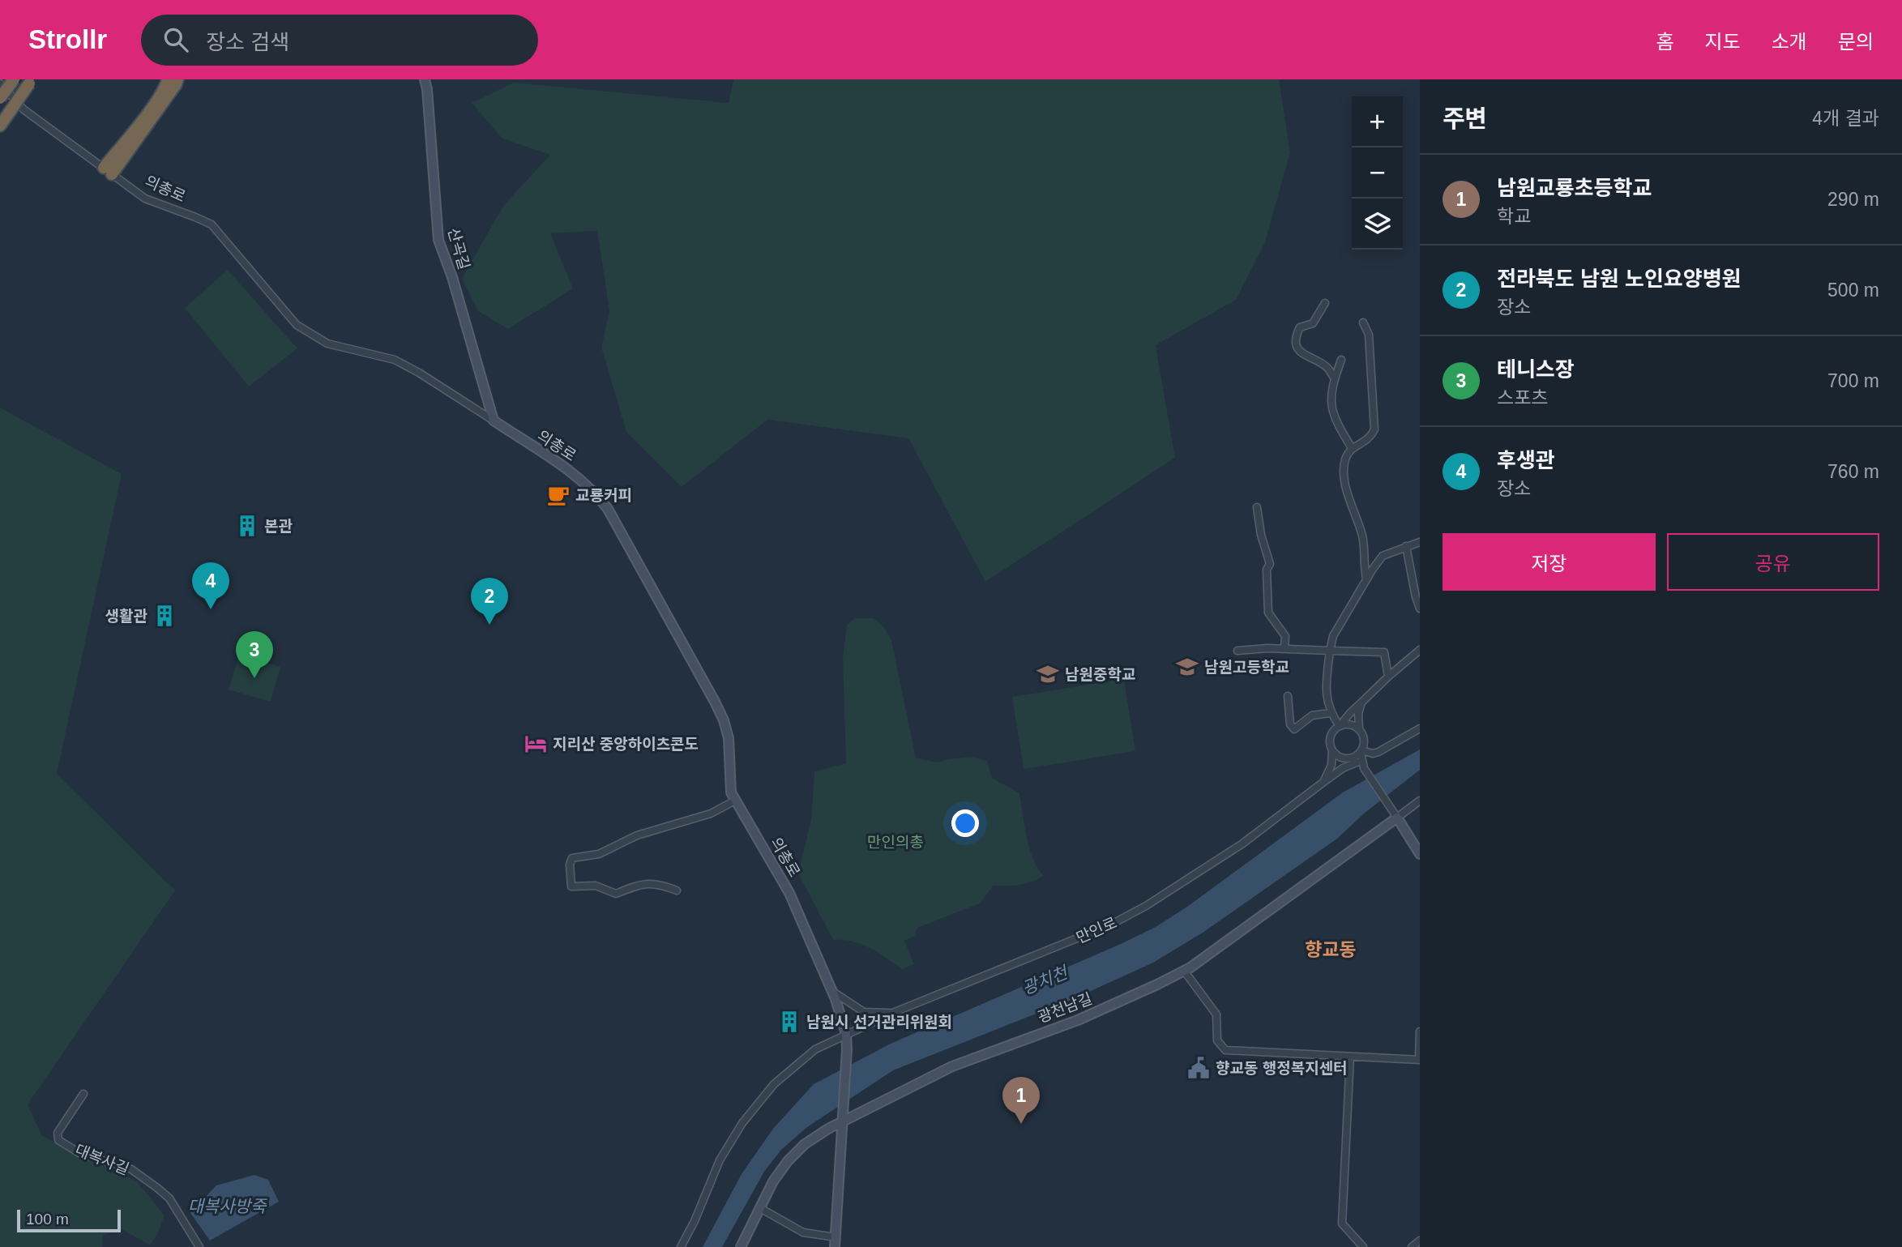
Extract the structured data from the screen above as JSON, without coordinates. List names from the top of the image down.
{
  "streets": {
    "street": [
      "의총로",
      "산곡길",
      "만인로",
      "광천남길",
      "대복사길"
    ]
  },
  "crossings": [
    ["의총로", "산곡길"],
    ["의총로", "만인로"],
    ["의총로", "광천남길"]
  ],
  "districts": ["향교동"],
  "water": ["광치천", "대복사방죽"],
  "parks": ["만인의총"],
  "places": {
    "cafe": ["교룡커피"],
    "building": ["본관", "생활관", "남원시 선거관리위원회"],
    "school or university": ["남원고등학교", "남원중학교"],
    "hotel": ["지리산 중앙하이츠콘도"],
    "public building": ["향교동 행정복지센터"]
  },
  "scale_bar": "100 m",
  "page": {
    "header": "Strollr",
    "search": "장소 검색",
    "nav": [
      "홈",
      "지도",
      "소개",
      "문의"
    ],
    "heading": ["주변", "4개 결과"],
    "map_buttons": ["+", "−"],
    "list": [
      {
        "mark": "1",
        "name": "남원교룡초등학교",
        "note": "학교",
        "value": "290 m"
      },
      {
        "mark": "2",
        "name": "전라북도 남원 노인요양병원",
        "note": "장소",
        "value": "500 m"
      },
      {
        "mark": "3",
        "name": "테니스장",
        "note": "스포츠",
        "value": "700 m"
      },
      {
        "mark": "4",
        "name": "후생관",
        "note": "장소",
        "value": "760 m"
      }
    ],
    "buttons": ["저장", "공유"],
    "pins": [
      "4",
      "2",
      "3",
      "1"
    ],
    "scale": "100 m"
  }
}
